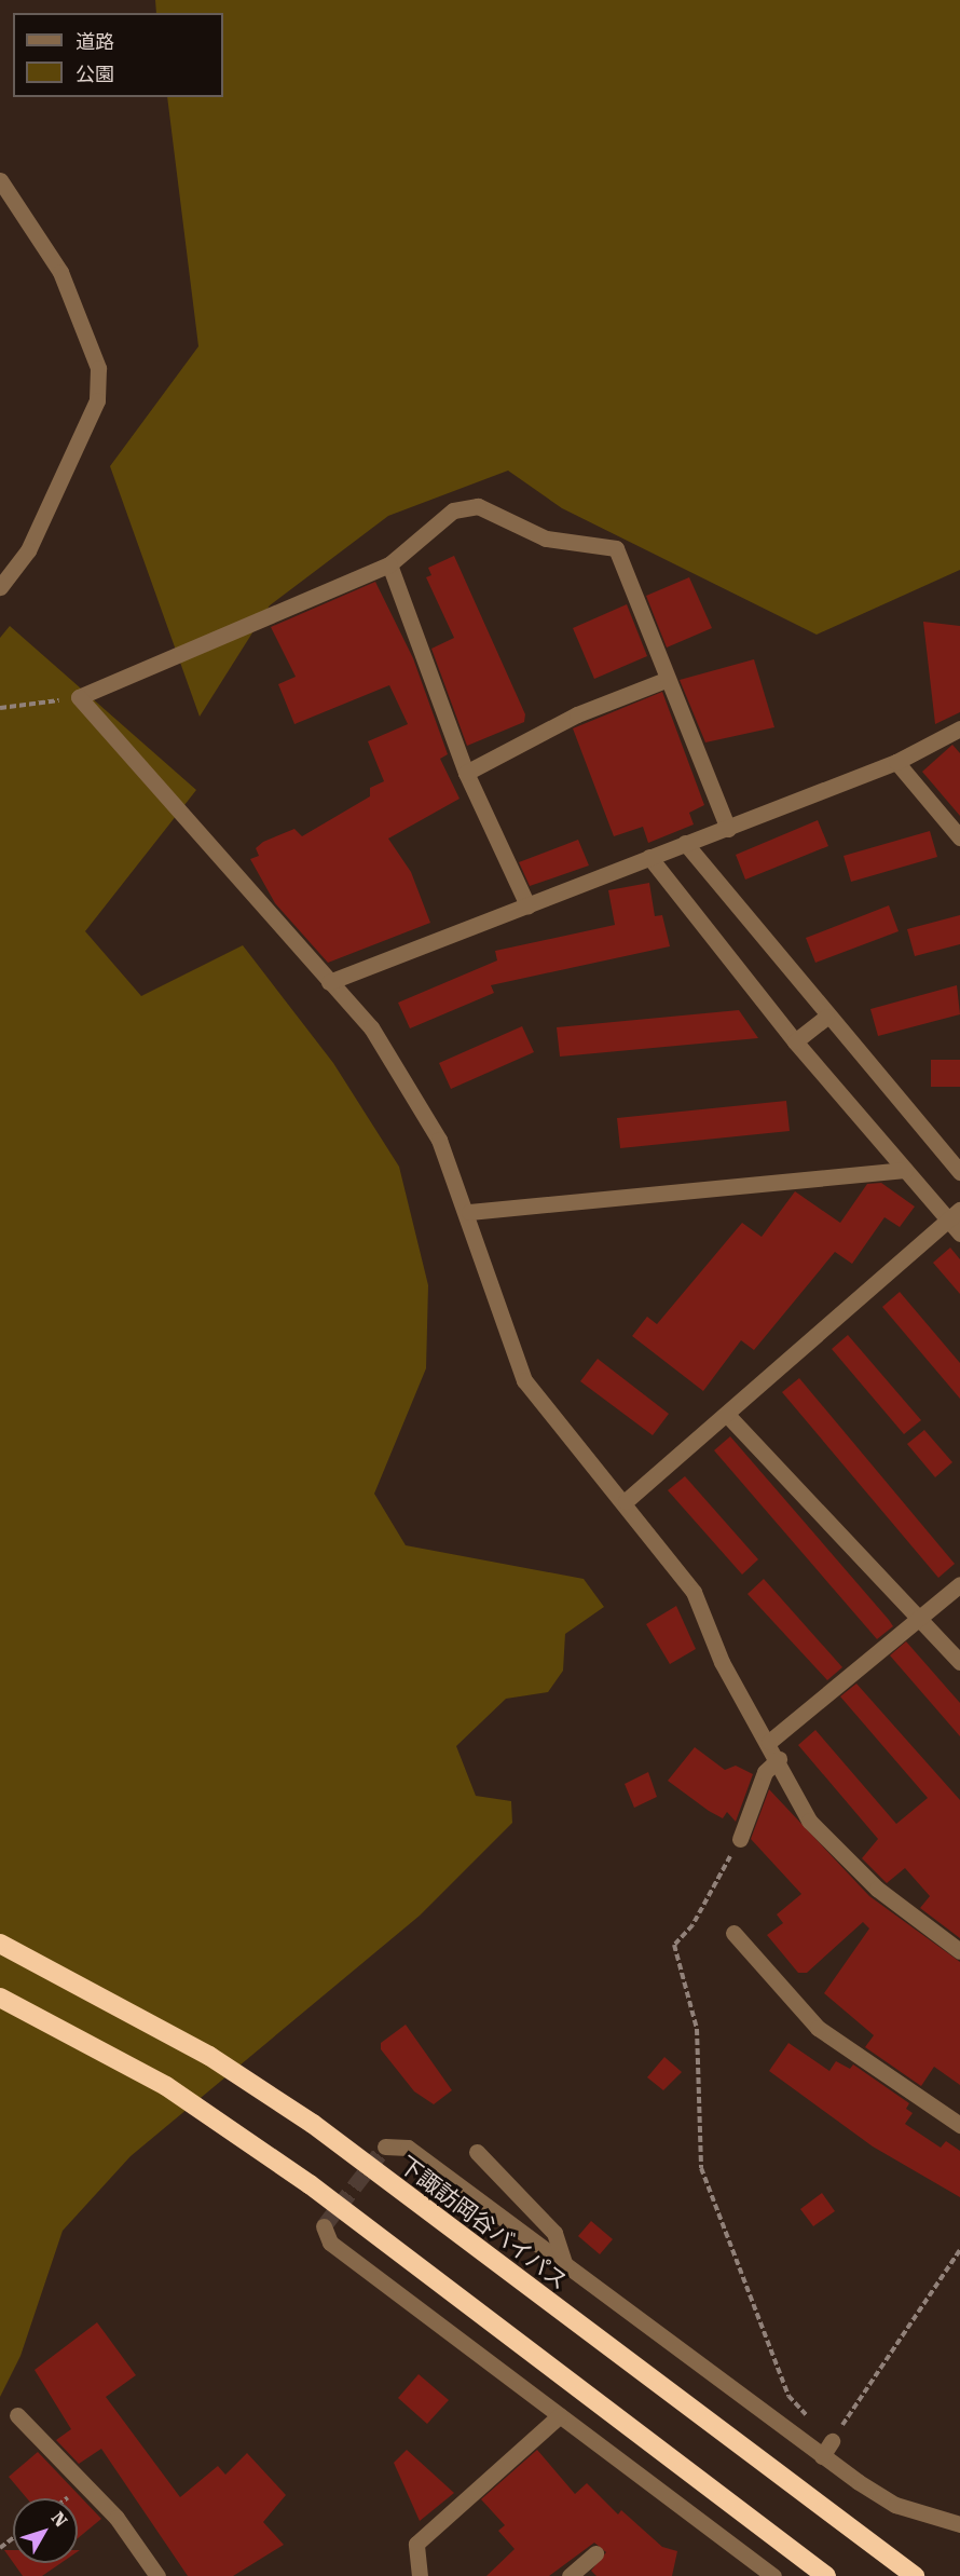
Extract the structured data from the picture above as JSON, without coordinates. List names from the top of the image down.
{
  "streets": {
    "highway": ["下諏訪岡谷バイパス"]
  },
  "legend": ["道路", "公園"],
  "north": "top right"
}
